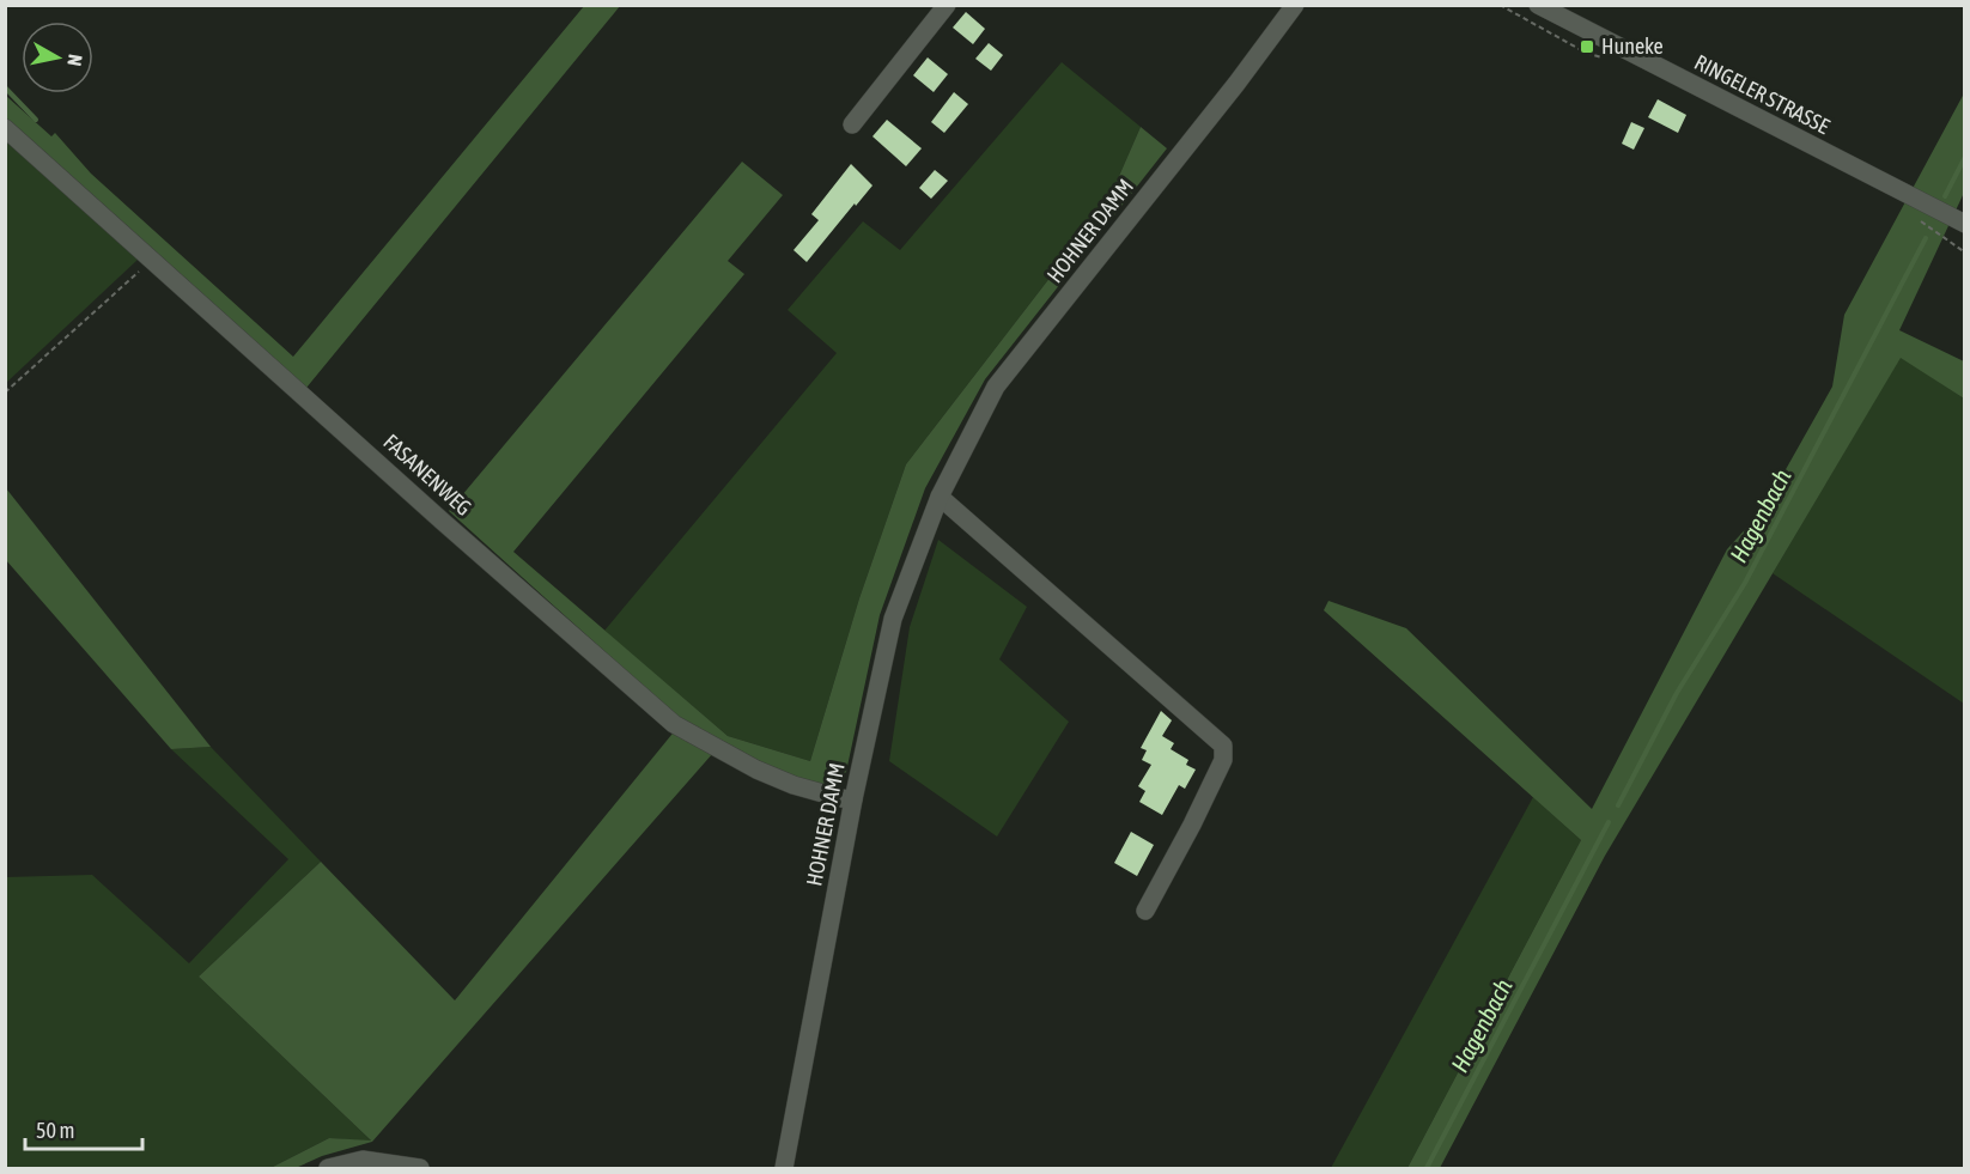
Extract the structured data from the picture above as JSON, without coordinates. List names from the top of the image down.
{
  "streets": {
    "street": ["RINGELER STRASSE", "HOHNER DAMM", "FASANENWEG"]
  },
  "crossings": [
    ["HOHNER DAMM", "FASANENWEG"]
  ],
  "water": ["Hagenbach"],
  "places": {
    "transit": ["Huneke"]
  },
  "scale_bar": "50 m",
  "north": "right"
}
